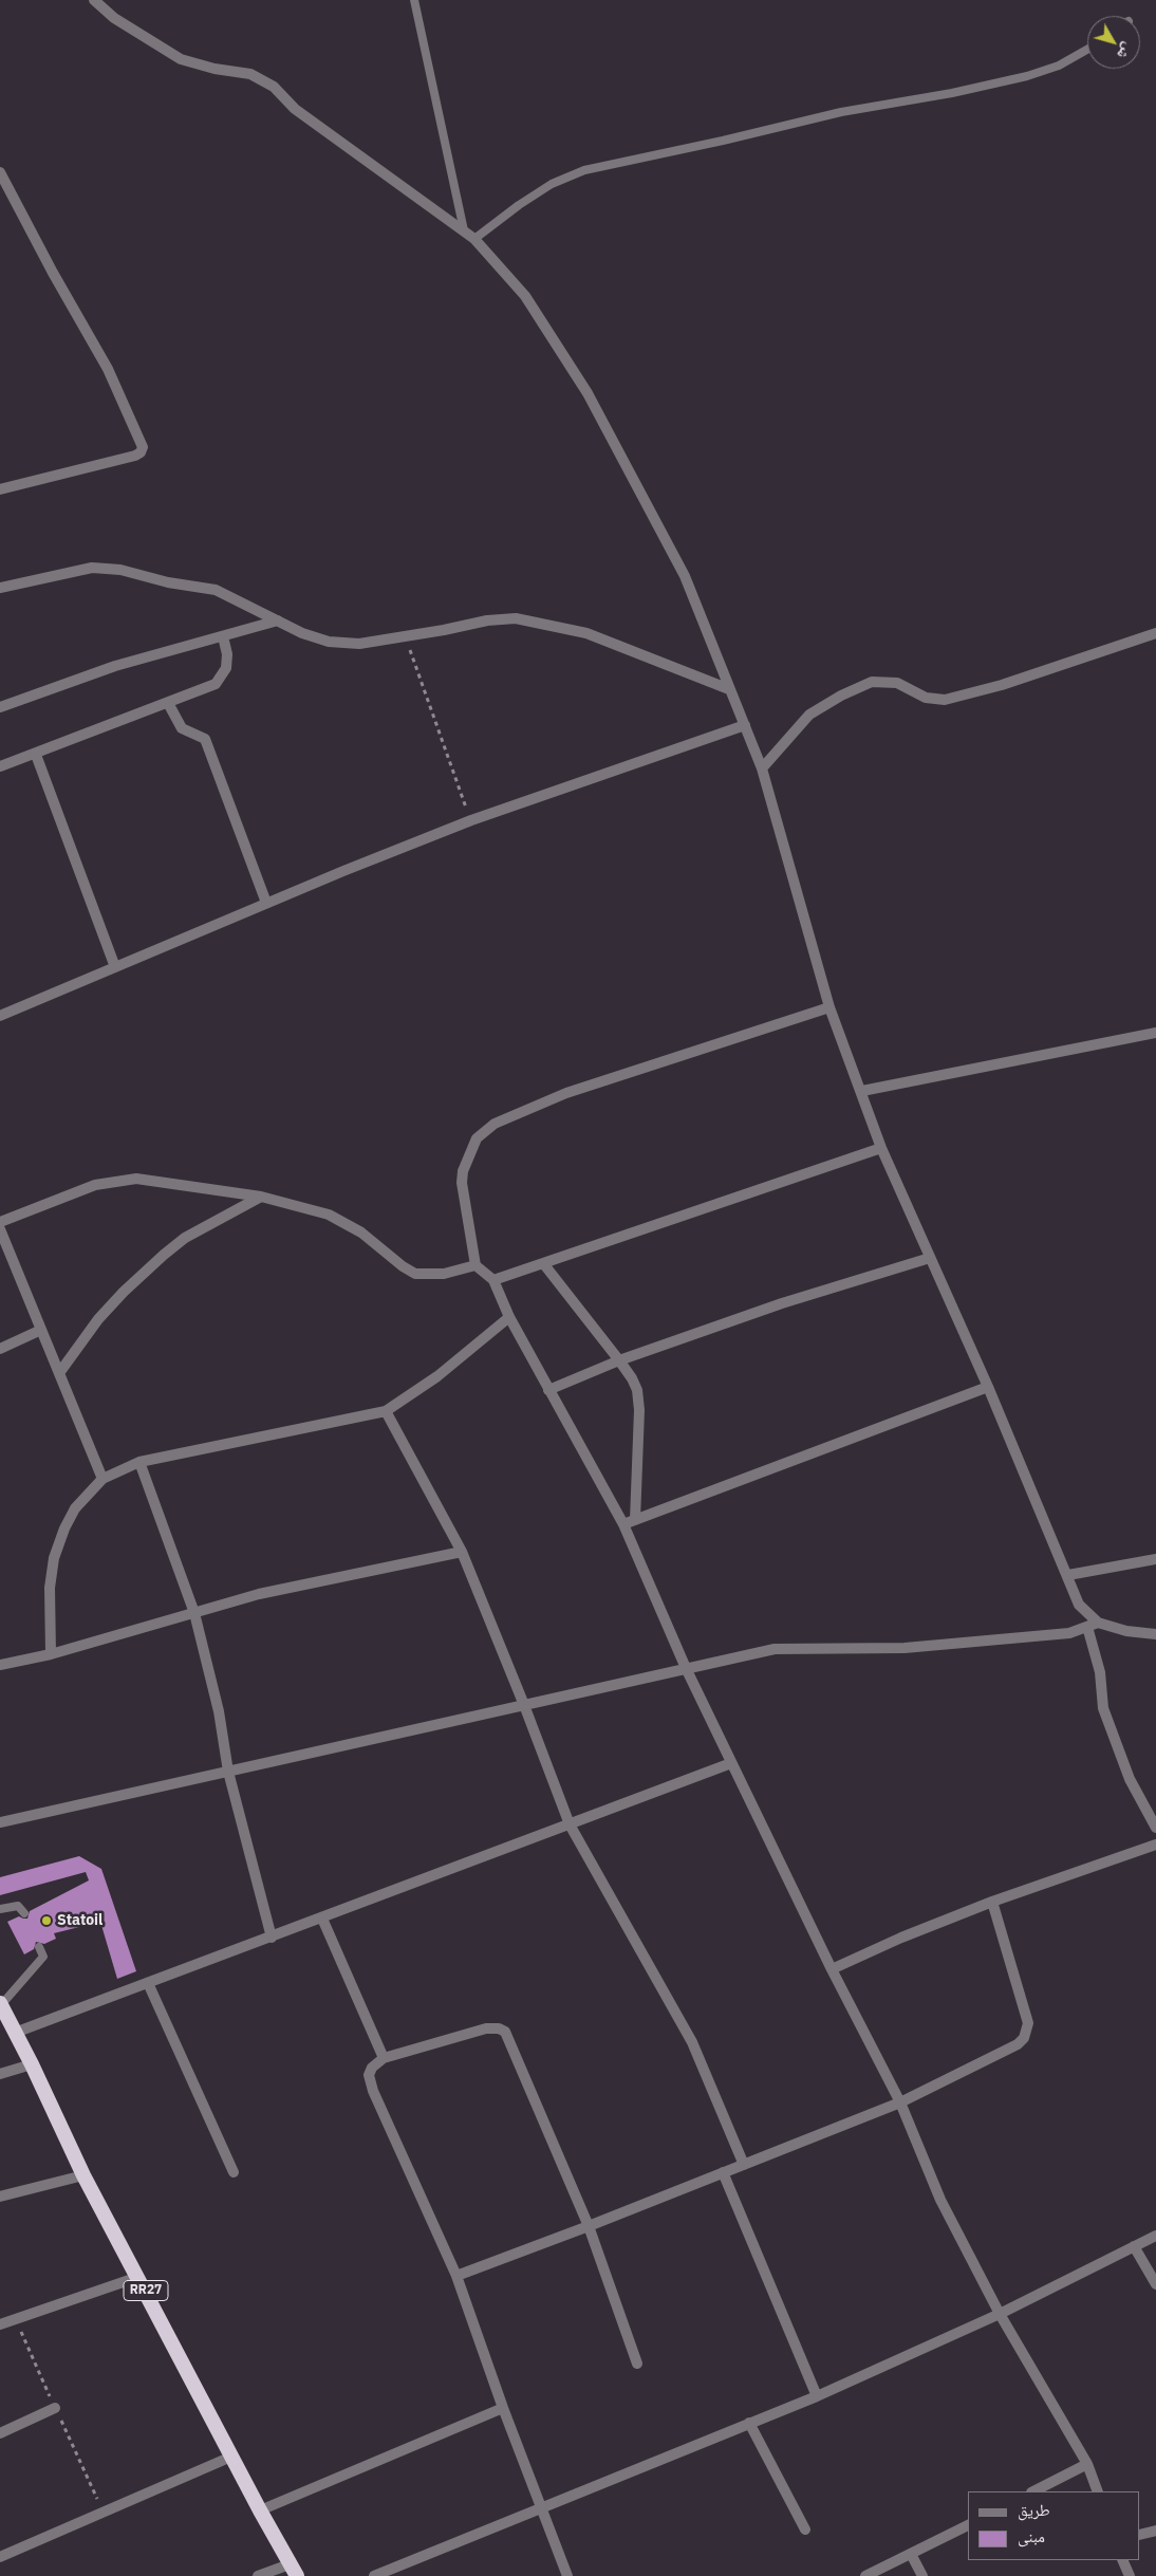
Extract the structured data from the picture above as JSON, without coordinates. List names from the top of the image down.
{
  "streets": {
    "highway": ["RR27"]
  },
  "places": ["Statoil"],
  "legend": ["طريق", "مبنى"],
  "north": "bottom right"
}
